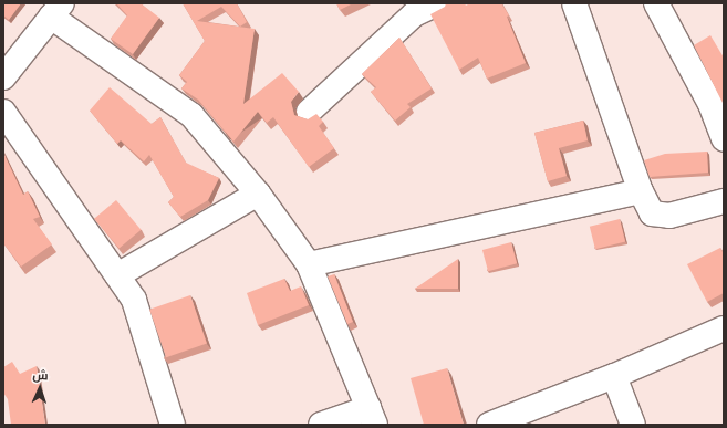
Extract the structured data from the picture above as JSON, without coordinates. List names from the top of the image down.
{
  "north": "top"
}
